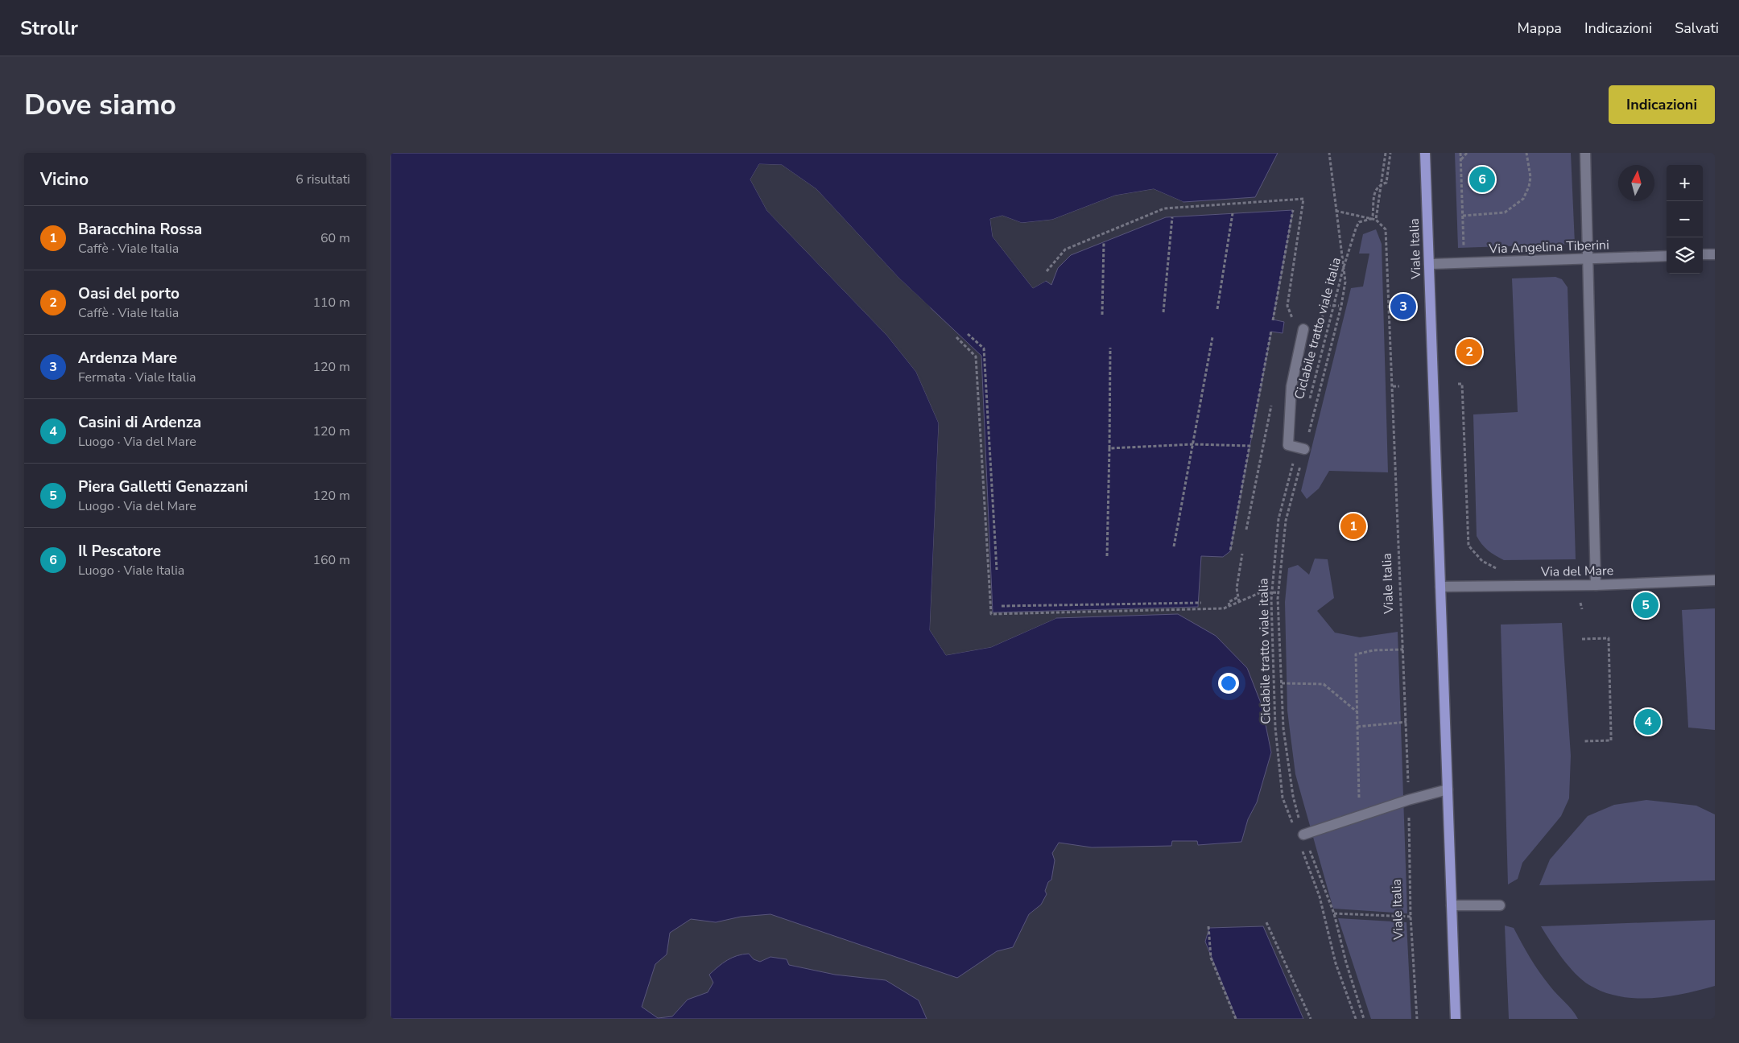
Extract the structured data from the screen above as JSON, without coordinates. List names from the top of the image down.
{
  "streets": {
    "main road": ["Viale Italia"],
    "street": ["Via Angelina Tiberini", "Via del Mare"],
    "path": ["Ciclabile tratto viale italia"]
  },
  "crossings": [
    ["Via Angelina Tiberini", "Viale Italia"],
    ["Viale Italia", "Via del Mare"]
  ],
  "north": "top",
  "page": {
    "header": "Strollr",
    "nav": ["Mappa", "Indicazioni", "Salvati"],
    "buttons": "Indicazioni",
    "title": "Dove siamo",
    "heading": ["Vicino", "6 risultati"],
    "map_buttons": ["+", "−"],
    "pins": [
      "6",
      "3",
      "2",
      "1",
      "5",
      "4"
    ],
    "list": [
      {
        "mark": "1",
        "name": "Baracchina Rossa",
        "note": "Caffè · Viale Italia",
        "value": "60 m"
      },
      {
        "mark": "2",
        "name": "Oasi del porto",
        "note": "Caffè · Viale Italia",
        "value": "110 m"
      },
      {
        "mark": "3",
        "name": "Ardenza Mare",
        "note": "Fermata · Viale Italia",
        "value": "120 m"
      },
      {
        "mark": "4",
        "name": "Casini di Ardenza",
        "note": "Luogo · Via del Mare",
        "value": "120 m"
      },
      {
        "mark": "5",
        "name": "Piera Galletti Genazzani",
        "note": "Luogo · Via del Mare",
        "value": "120 m"
      },
      {
        "mark": "6",
        "name": "Il Pescatore",
        "note": "Luogo · Viale Italia",
        "value": "160 m"
      }
    ]
  }
}
